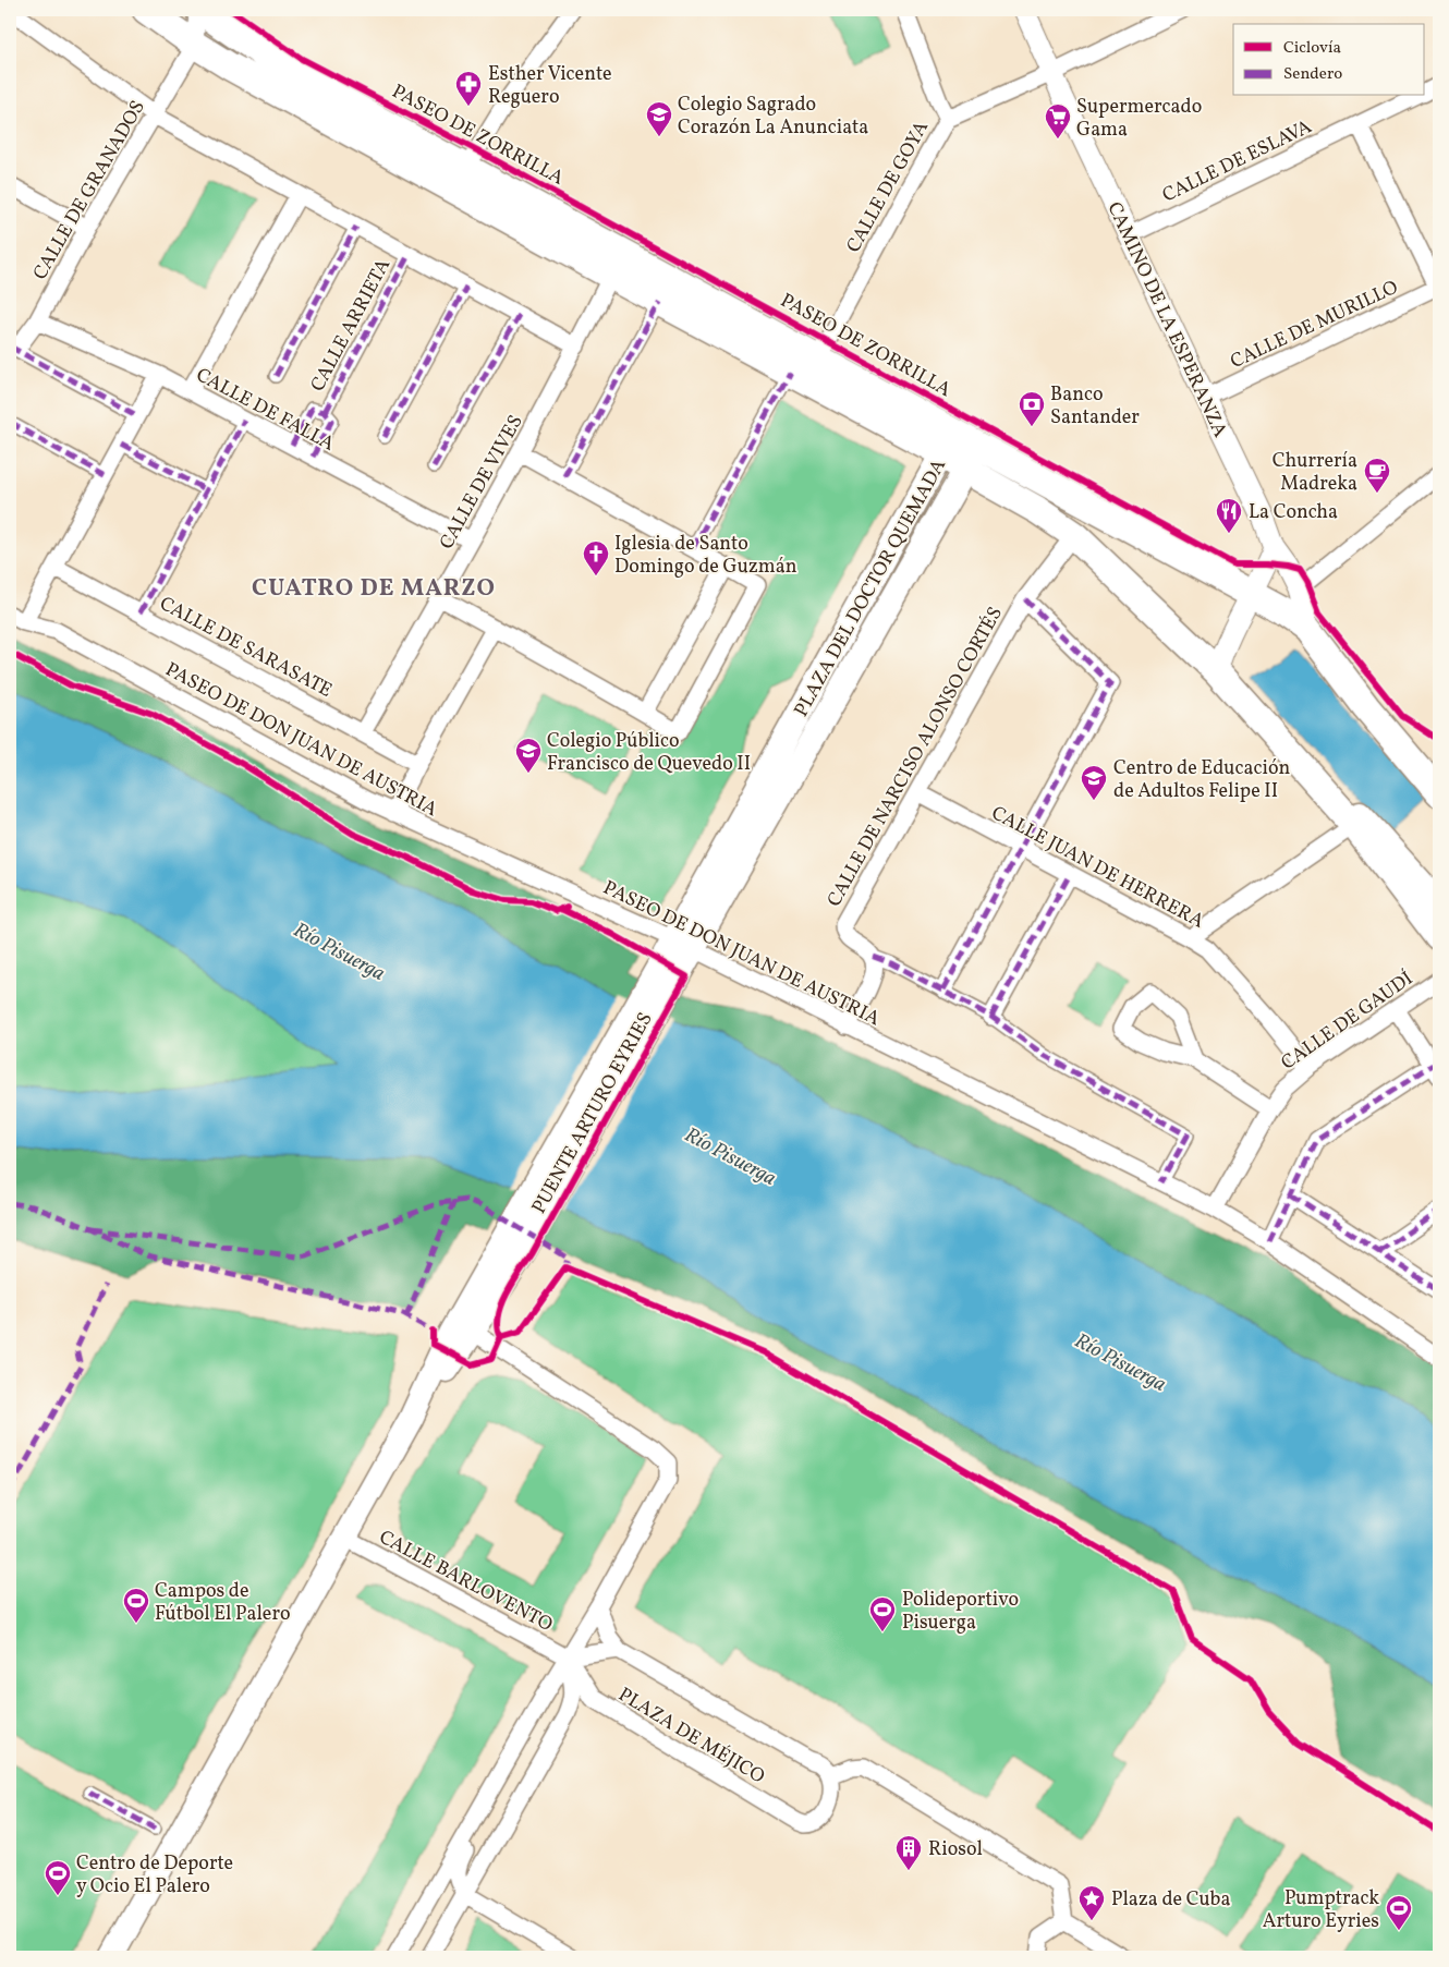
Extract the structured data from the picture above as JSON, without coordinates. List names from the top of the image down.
{
  "streets": {
    "main road": ["PASEO DE ZORRILLA", "PLAZA DEL DOCTOR QUEMADA", "PUENTE ARTURO EYRIES"],
    "street": [
      "CALLE DE ESLAVA",
      "CALLE DE GOYA",
      "CALLE DE GRANADOS",
      "CAMINO DE LA ESPERANZA",
      "CALLE DE MURILLO",
      "CALLE ARRIETA",
      "CALLE DE FALLA",
      "CALLE DE VIVES",
      "CALLE DE SARASATE",
      "PASEO DE DON JUAN DE AUSTRIA",
      "CALLE DE NARCISO ALONSO CORTÉS",
      "CALLE JUAN DE HERRERA",
      "CALLE DE GAUDÍ",
      "CALLE BARLOVENTO",
      "PLAZA DE MÉJICO"
    ]
  },
  "crossings": [
    ["PASEO DE ZORRILLA", "CALLE DE GOYA"],
    ["PASEO DE ZORRILLA", "CALLE DE GRANADOS"],
    ["PASEO DE ZORRILLA", "CAMINO DE LA ESPERANZA"],
    ["PASEO DE ZORRILLA", "PLAZA DEL DOCTOR QUEMADA"],
    ["CALLE DE ESLAVA", "CAMINO DE LA ESPERANZA"],
    ["CALLE DE GOYA", "CAMINO DE LA ESPERANZA"],
    ["CALLE DE GRANADOS", "CALLE DE FALLA"],
    ["CAMINO DE LA ESPERANZA", "CALLE DE MURILLO"],
    ["CALLE ARRIETA", "CALLE DE FALLA"],
    ["CALLE DE FALLA", "CALLE DE VIVES"],
    ["CALLE DE VIVES", "CALLE DE SARASATE"],
    ["PLAZA DEL DOCTOR QUEMADA", "PASEO DE DON JUAN DE AUSTRIA"],
    ["PLAZA DEL DOCTOR QUEMADA", "PUENTE ARTURO EYRIES"],
    ["PASEO DE DON JUAN DE AUSTRIA", "CALLE DE GAUDÍ"],
    ["CALLE DE NARCISO ALONSO CORTÉS", "CALLE JUAN DE HERRERA"],
    ["CALLE JUAN DE HERRERA", "CALLE DE GAUDÍ"],
    ["CALLE BARLOVENTO", "PLAZA DE MÉJICO"]
  ],
  "districts": ["CUATRO DE MARZO"],
  "water": ["Río Pisuerga"],
  "places": {
    "pharmacy": ["Esther Vicente Reguero"],
    "school or university": ["Colegio Sagrado Corazón La Anunciata", "Colegio Público Francisco de Quevedo II", "Centro de Educación de Adultos Felipe II"],
    "supermarket": ["Supermercado Gama"],
    "bank": ["Banco Santander"],
    "cafe": ["Churrería Madreka"],
    "restaurant": ["La Concha"],
    "church": ["Iglesia de Santo Domingo de Guzmán"],
    "sports": [
      "Campos de Fútbol El Palero",
      "Polideportivo Pisuerga",
      "Centro de Deporte y Ocio El Palero",
      "Pumptrack Arturo Eyries"
    ],
    "building": ["Riosol"],
    "place": ["Plaza de Cuba"]
  },
  "legend": ["Ciclovía", "Sendero"]
}
